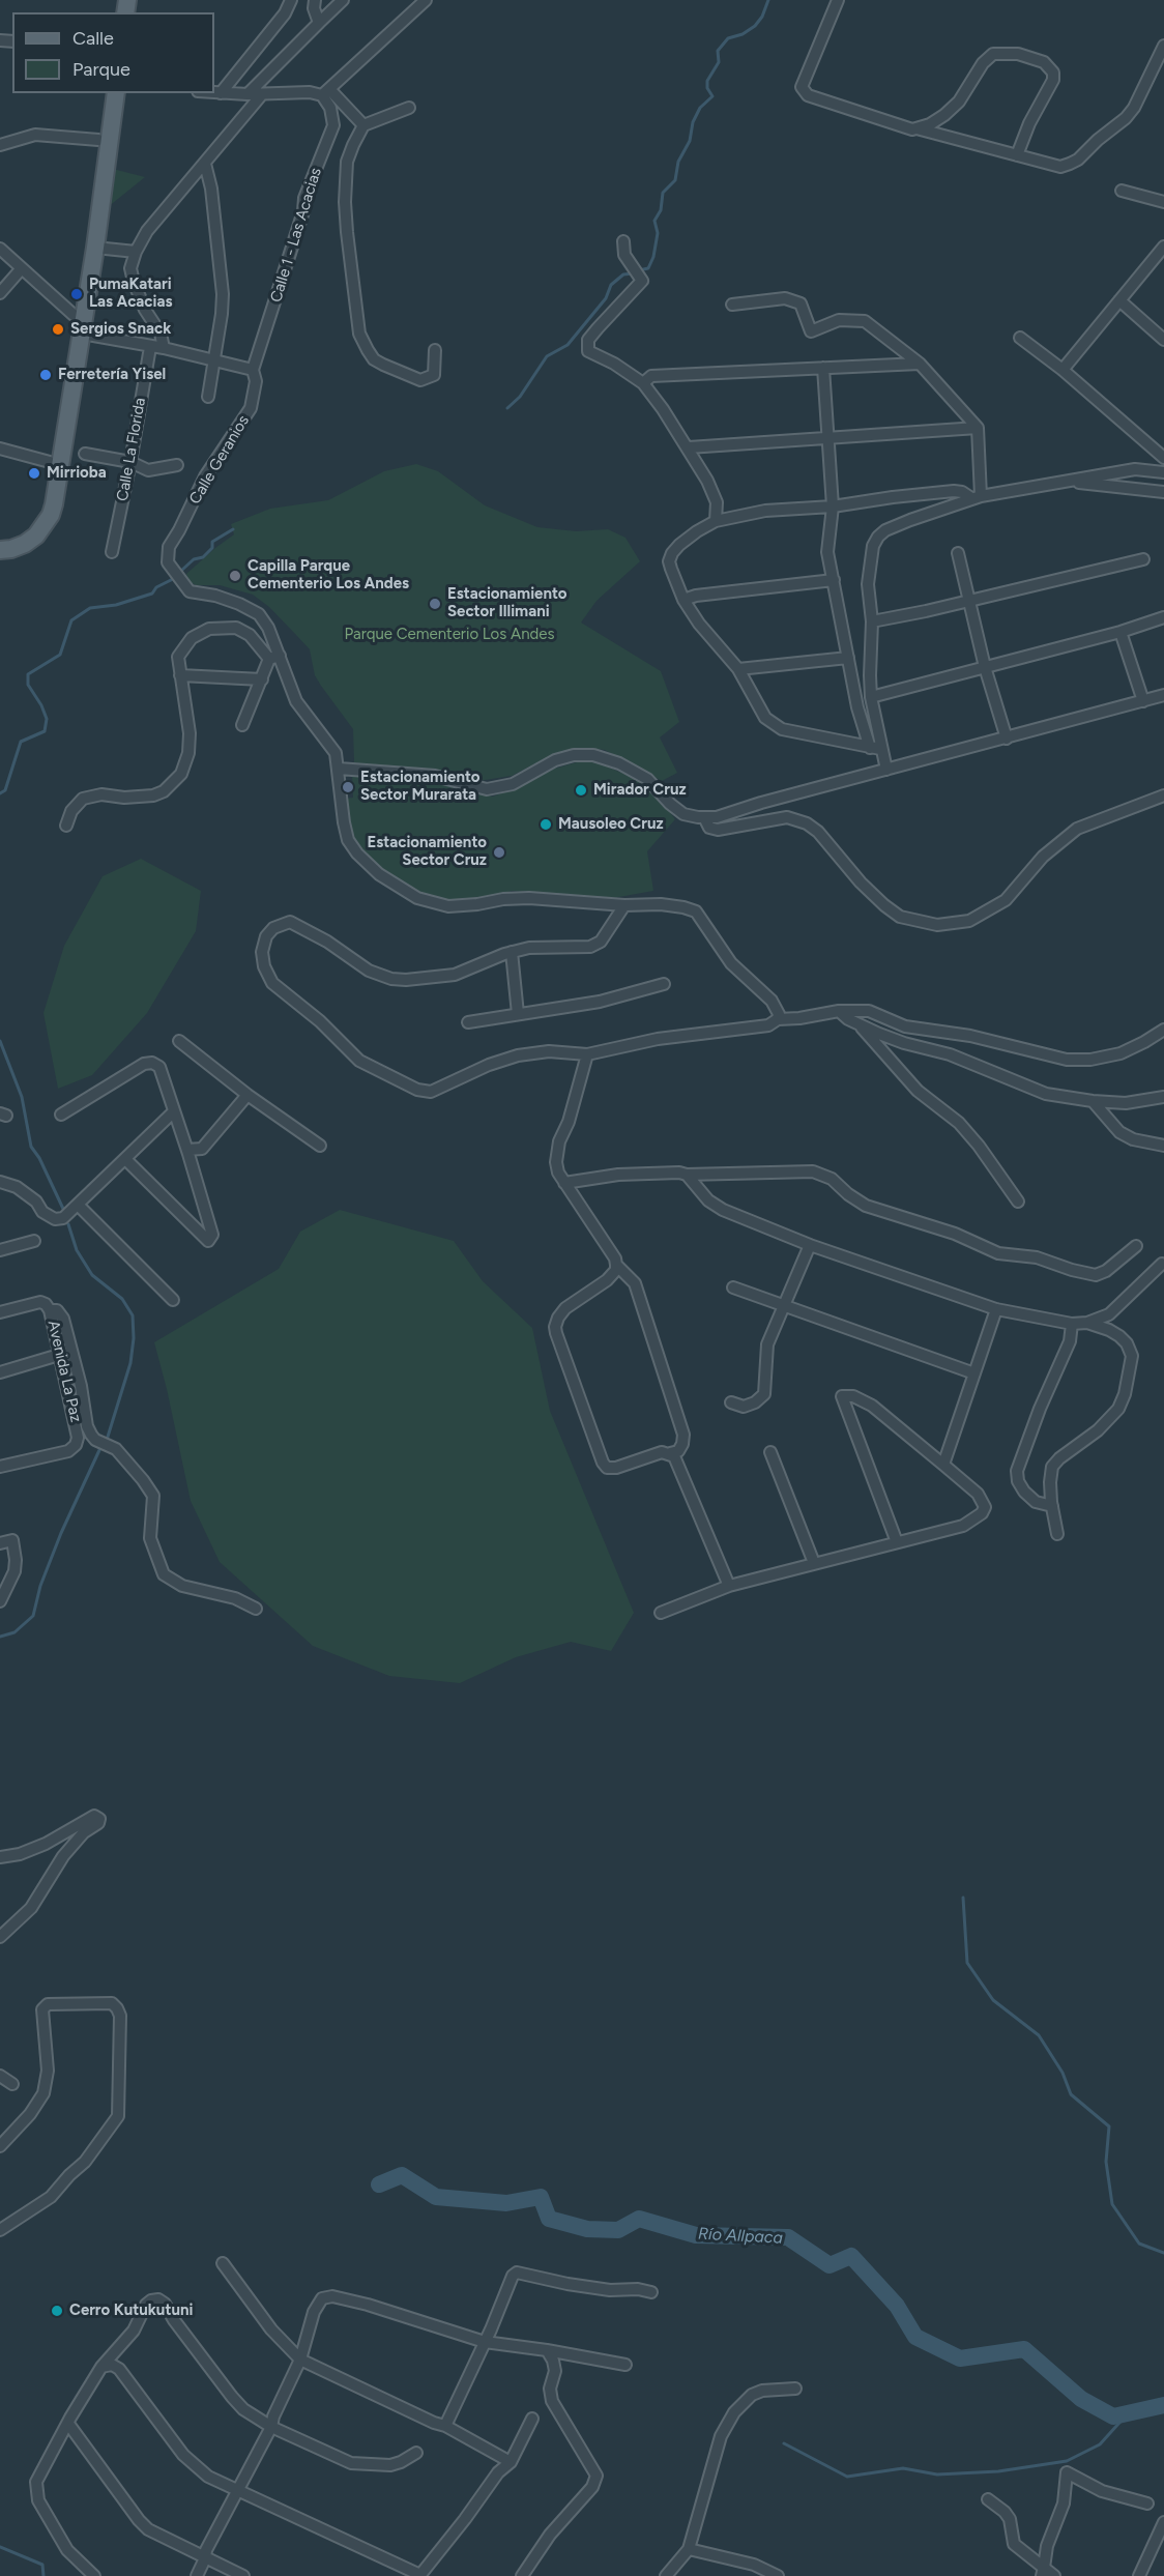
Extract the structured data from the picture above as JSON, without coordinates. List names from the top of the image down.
{
  "streets": {
    "street": [
      "Calle 1 - Las Acacias",
      "Calle La Florida",
      "Calle Geranios",
      "Avenida La Paz"
    ]
  },
  "crossings": [
    ["Calle 1 - Las Acacias", "Calle Geranios"]
  ],
  "water": ["Río Allpaca"],
  "parks": ["Parque Cementerio Los Andes"],
  "places": [
    "PumaKatari Las Acacias",
    "Sergios Snack",
    "Ferretería Yisel",
    "Mirrioba",
    "Capilla Parque Cementerio Los Andes",
    "Estacionamiento Sector Illimani",
    "Estacionamiento Sector Murarata",
    "Mirador Cruz",
    "Mausoleo Cruz",
    "Estacionamiento Sector Cruz",
    "Cerro Kutukutuni"
  ],
  "legend": ["Calle", "Parque"]
}
